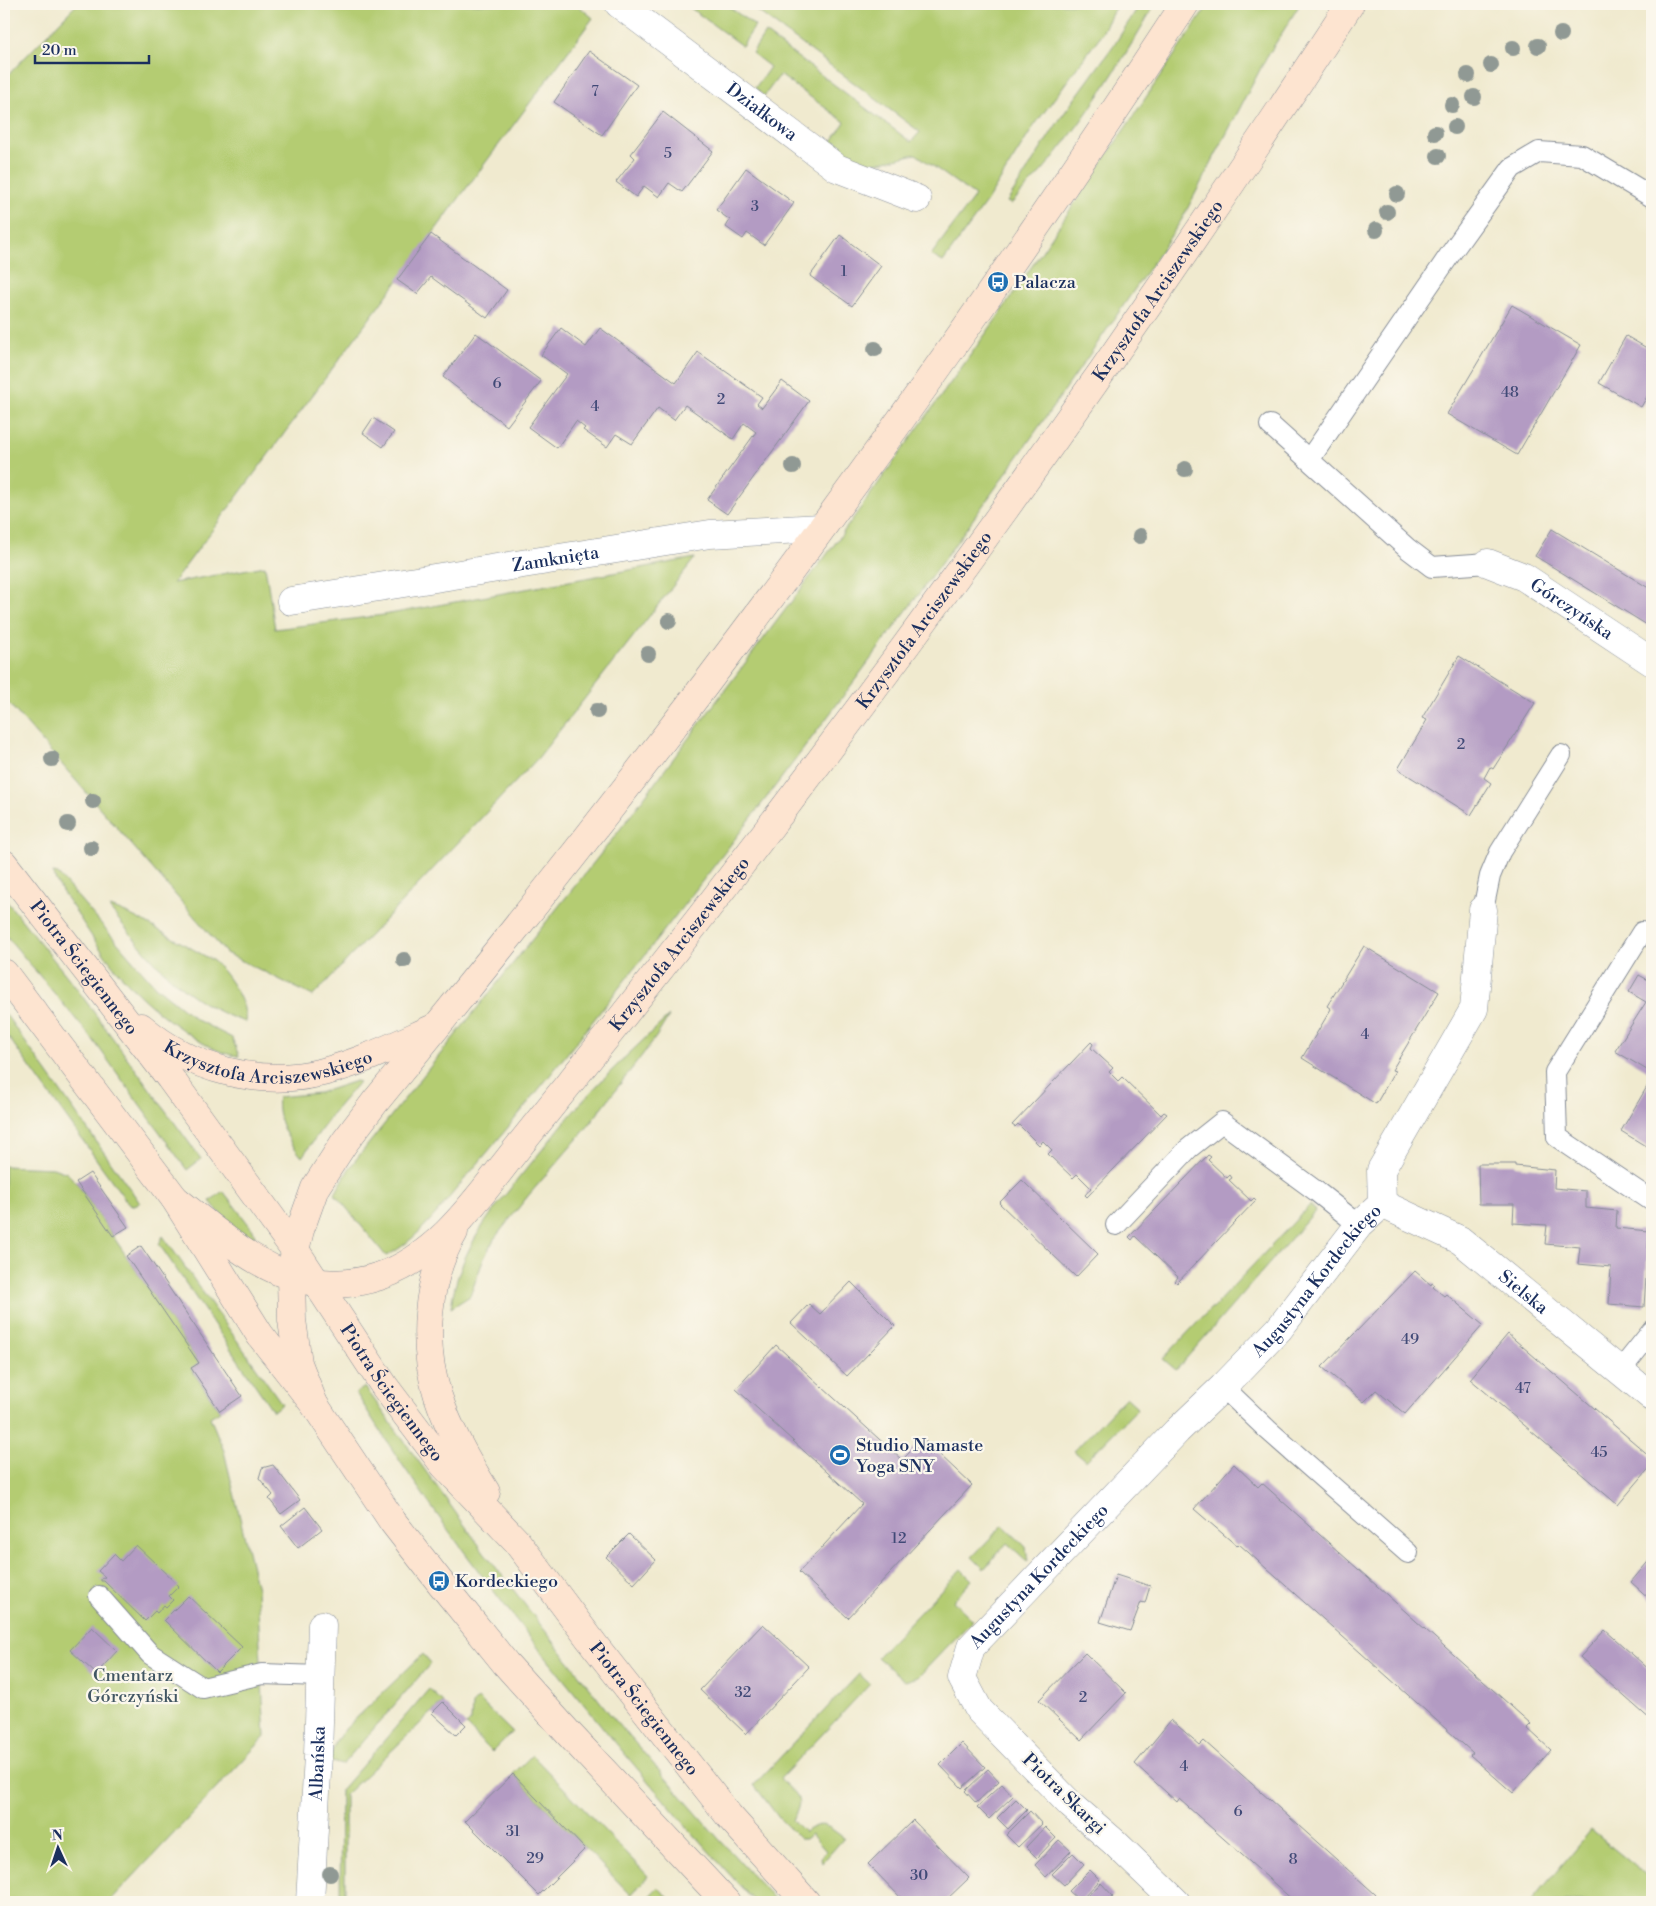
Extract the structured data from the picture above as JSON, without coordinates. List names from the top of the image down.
{
  "streets": {
    "main road": ["Krzysztofa Arciszewskiego", "Piotra Ściegiennego"],
    "street": [
      "Działkowa",
      "Zamknięta",
      "Górczyńska",
      "Augustyna Kordeckiego",
      "Sielska",
      "Albańska",
      "Piotra Skargi"
    ]
  },
  "crossings": [
    ["Krzysztofa Arciszewskiego", "Zamknięta"],
    ["Krzysztofa Arciszewskiego", "Piotra Ściegiennego"],
    ["Augustyna Kordeckiego", "Sielska"],
    ["Augustyna Kordeckiego", "Piotra Skargi"]
  ],
  "parks": ["Cmentarz Górczyński"],
  "places": {
    "bus stop": ["Palacza", "Kordeckiego"],
    "sports": ["Studio Namaste Yoga SNY"]
  },
  "house_numbers": [
    "7",
    "5",
    "3",
    "1",
    "6",
    "48",
    "2",
    "4",
    "2",
    "4",
    "49",
    "47",
    "45",
    "12",
    "32",
    "2",
    "4",
    "6",
    "31",
    "29",
    "8",
    "30"
  ],
  "scale_bar": "20 m",
  "north": "top"
}
